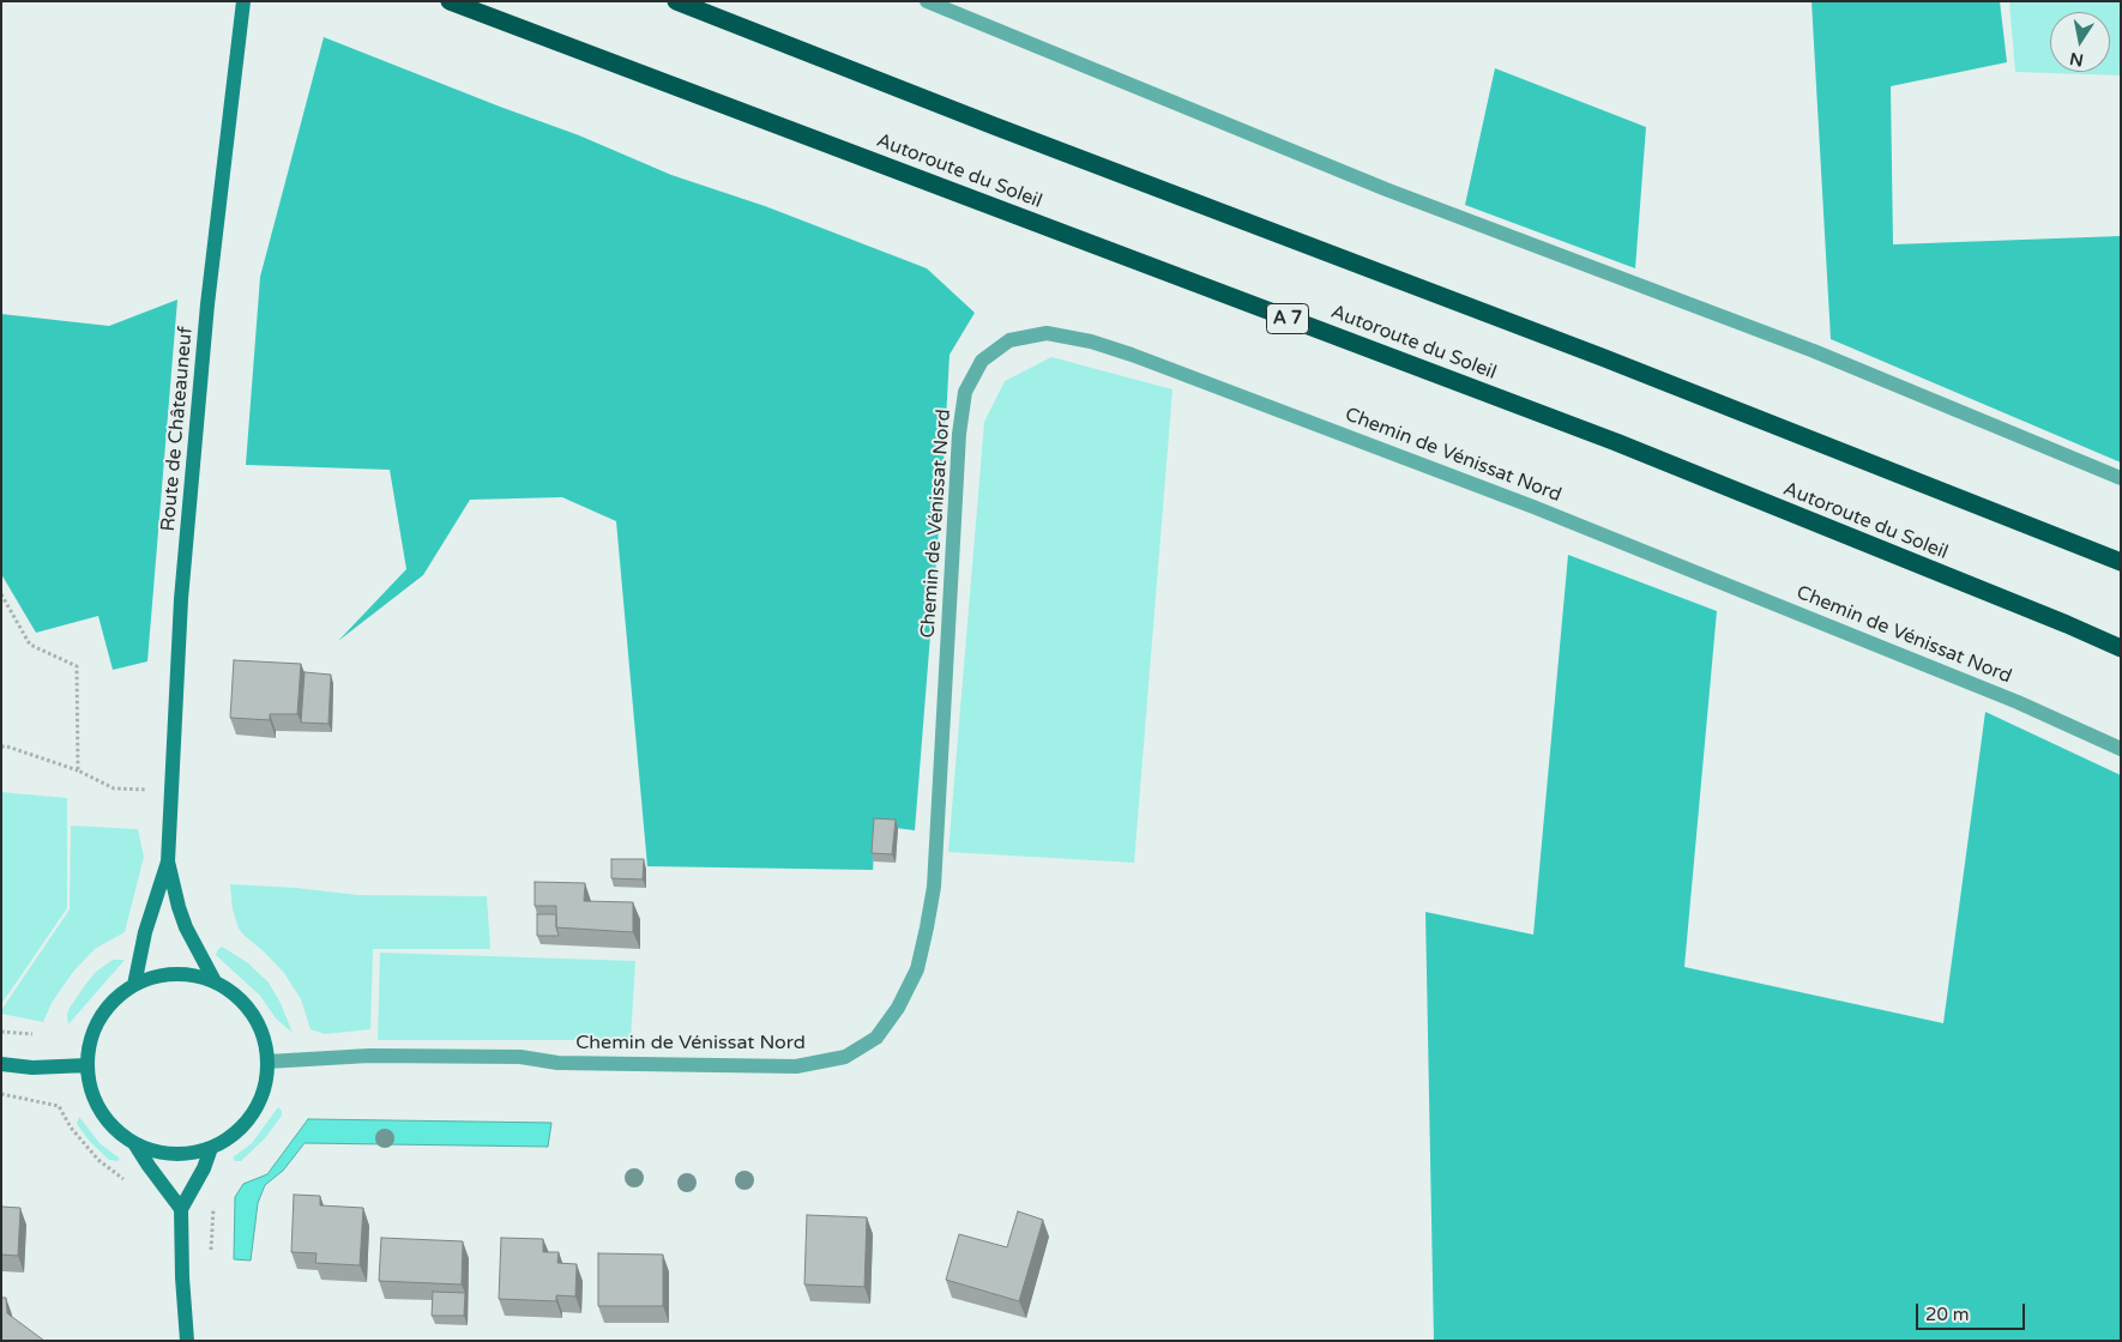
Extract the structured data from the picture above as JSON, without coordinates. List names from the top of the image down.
{
  "streets": {
    "highway": ["Autoroute du Soleil", "A 7"],
    "main road": ["Route de Châteauneuf"],
    "street": ["Chemin de Vénissat Nord"]
  },
  "crossings": [
    ["Route de Châteauneuf", "Chemin de Vénissat Nord"]
  ],
  "scale_bar": "20 m",
  "north": "bottom"
}
